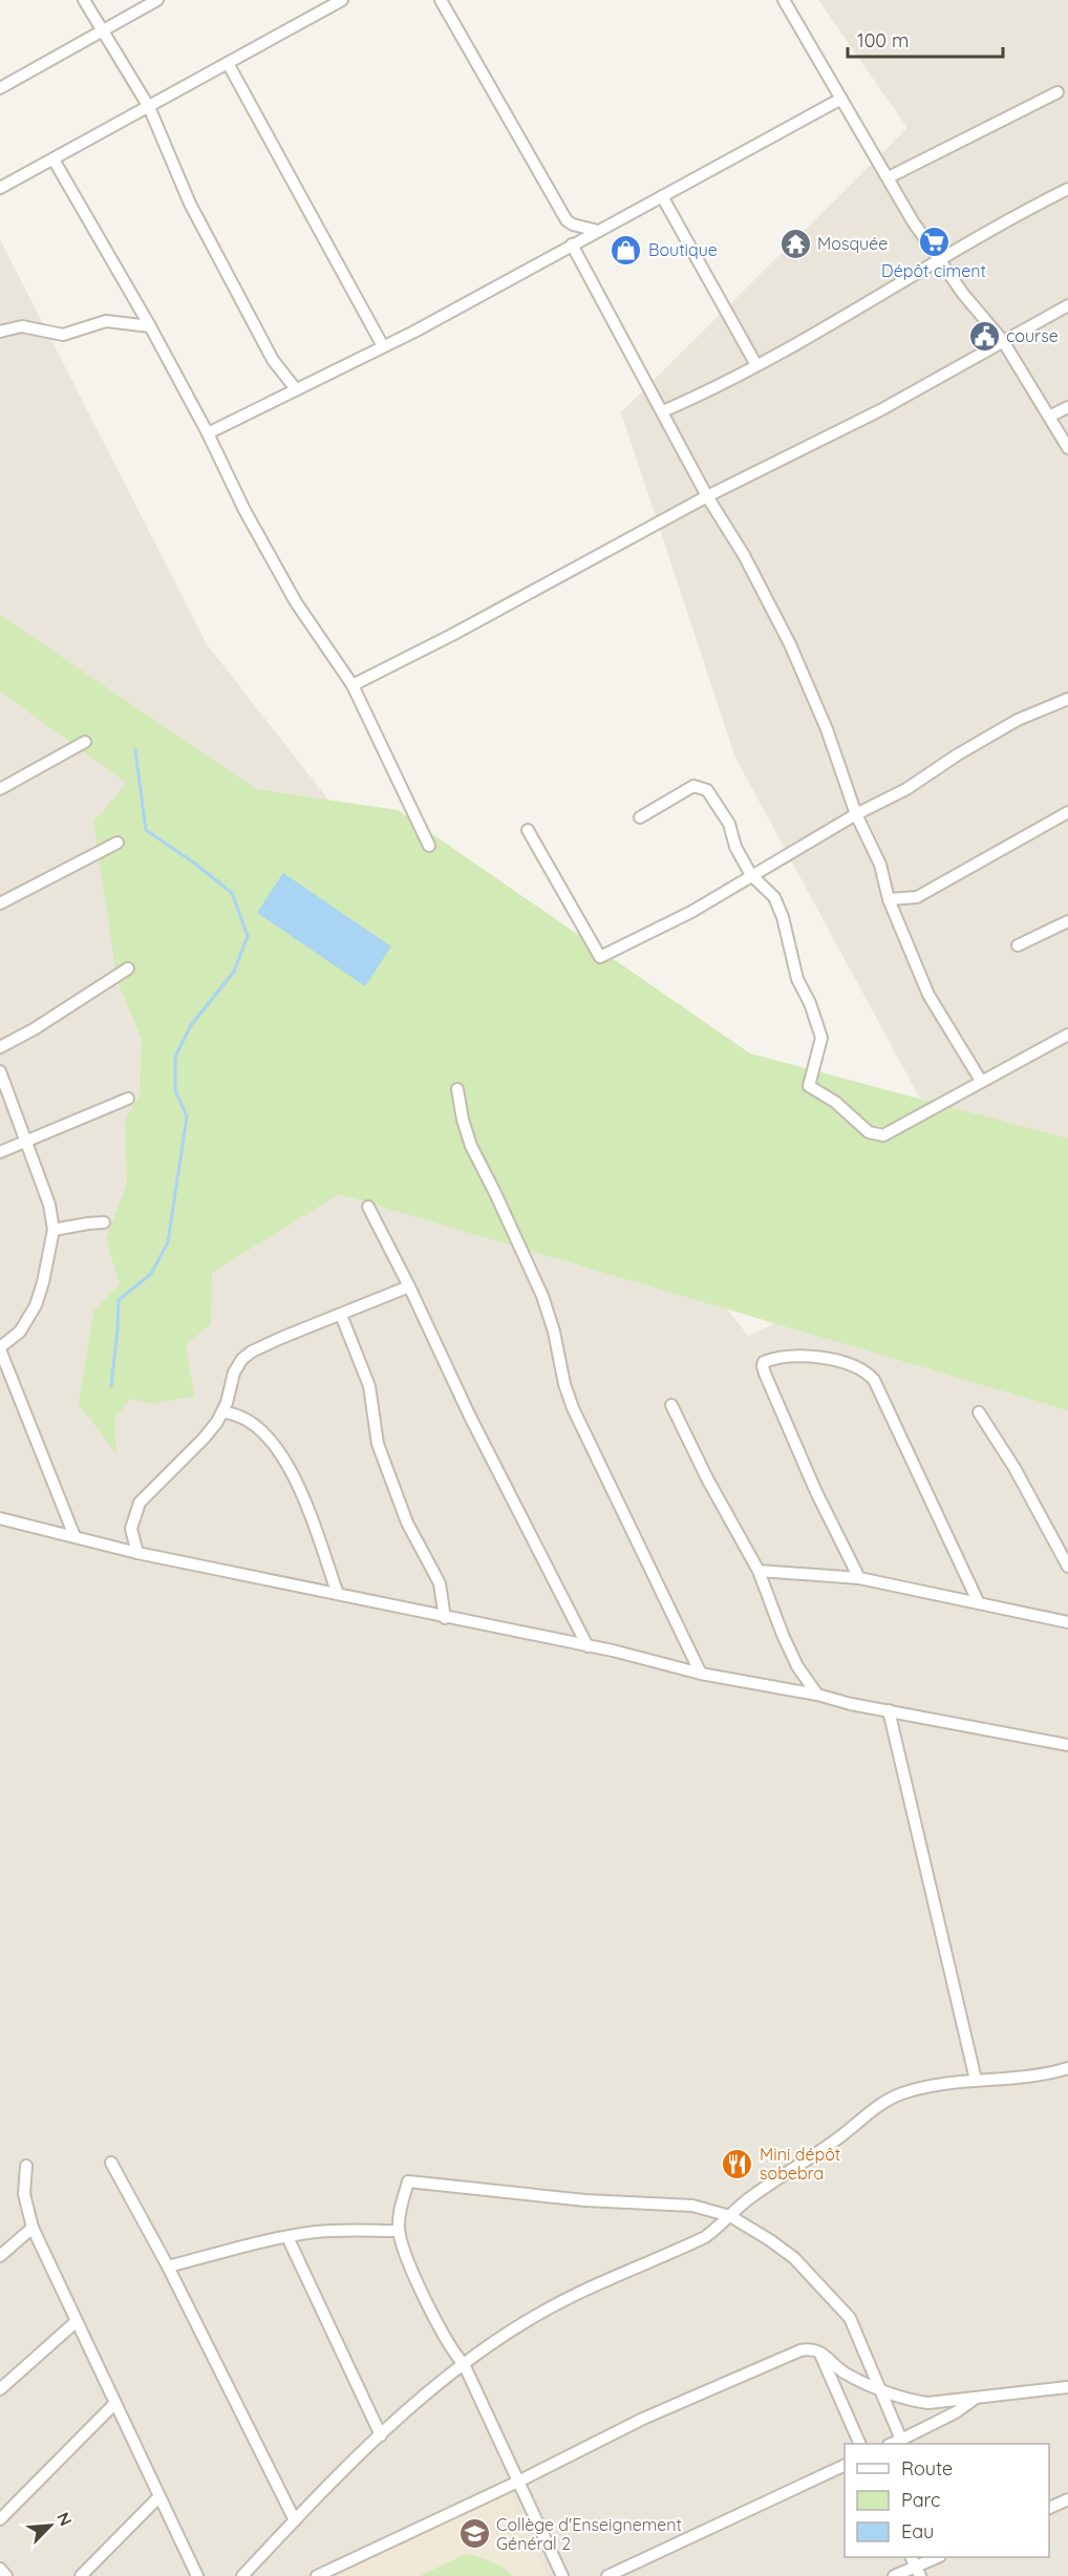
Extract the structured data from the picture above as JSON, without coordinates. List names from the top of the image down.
{
  "places": {
    "supermarket": ["Dépôt ciment"],
    "temple": ["Mosquée"],
    "shop": ["Boutique"],
    "public building": ["course"],
    "restaurant": ["Mini dépôt sobebra"],
    "school or university": ["Collège d'Enseignement Général 2"]
  },
  "legend": ["Route", "Parc", "Eau"],
  "scale_bar": "100 m",
  "north": "top right"
}
